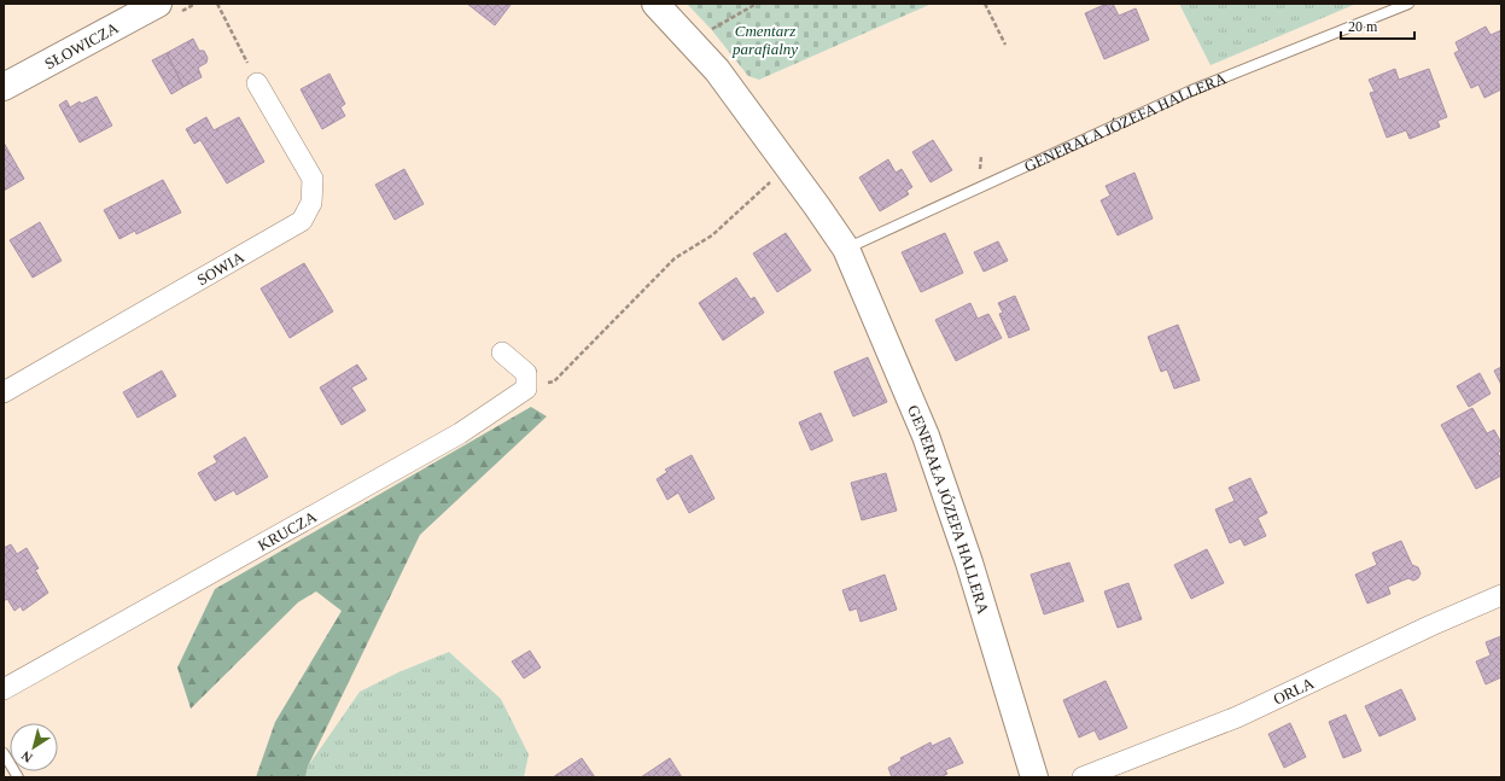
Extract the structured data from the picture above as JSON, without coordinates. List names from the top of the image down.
{
  "streets": {
    "street": [
      "SŁOWICZA",
      "GENERAŁA JÓZEFA HALLERA",
      "SOWIA",
      "KRUCZA",
      "ORLA"
    ]
  },
  "parks": ["Cmentarz parafialny"],
  "scale_bar": "20 m",
  "north": "bottom left"
}
